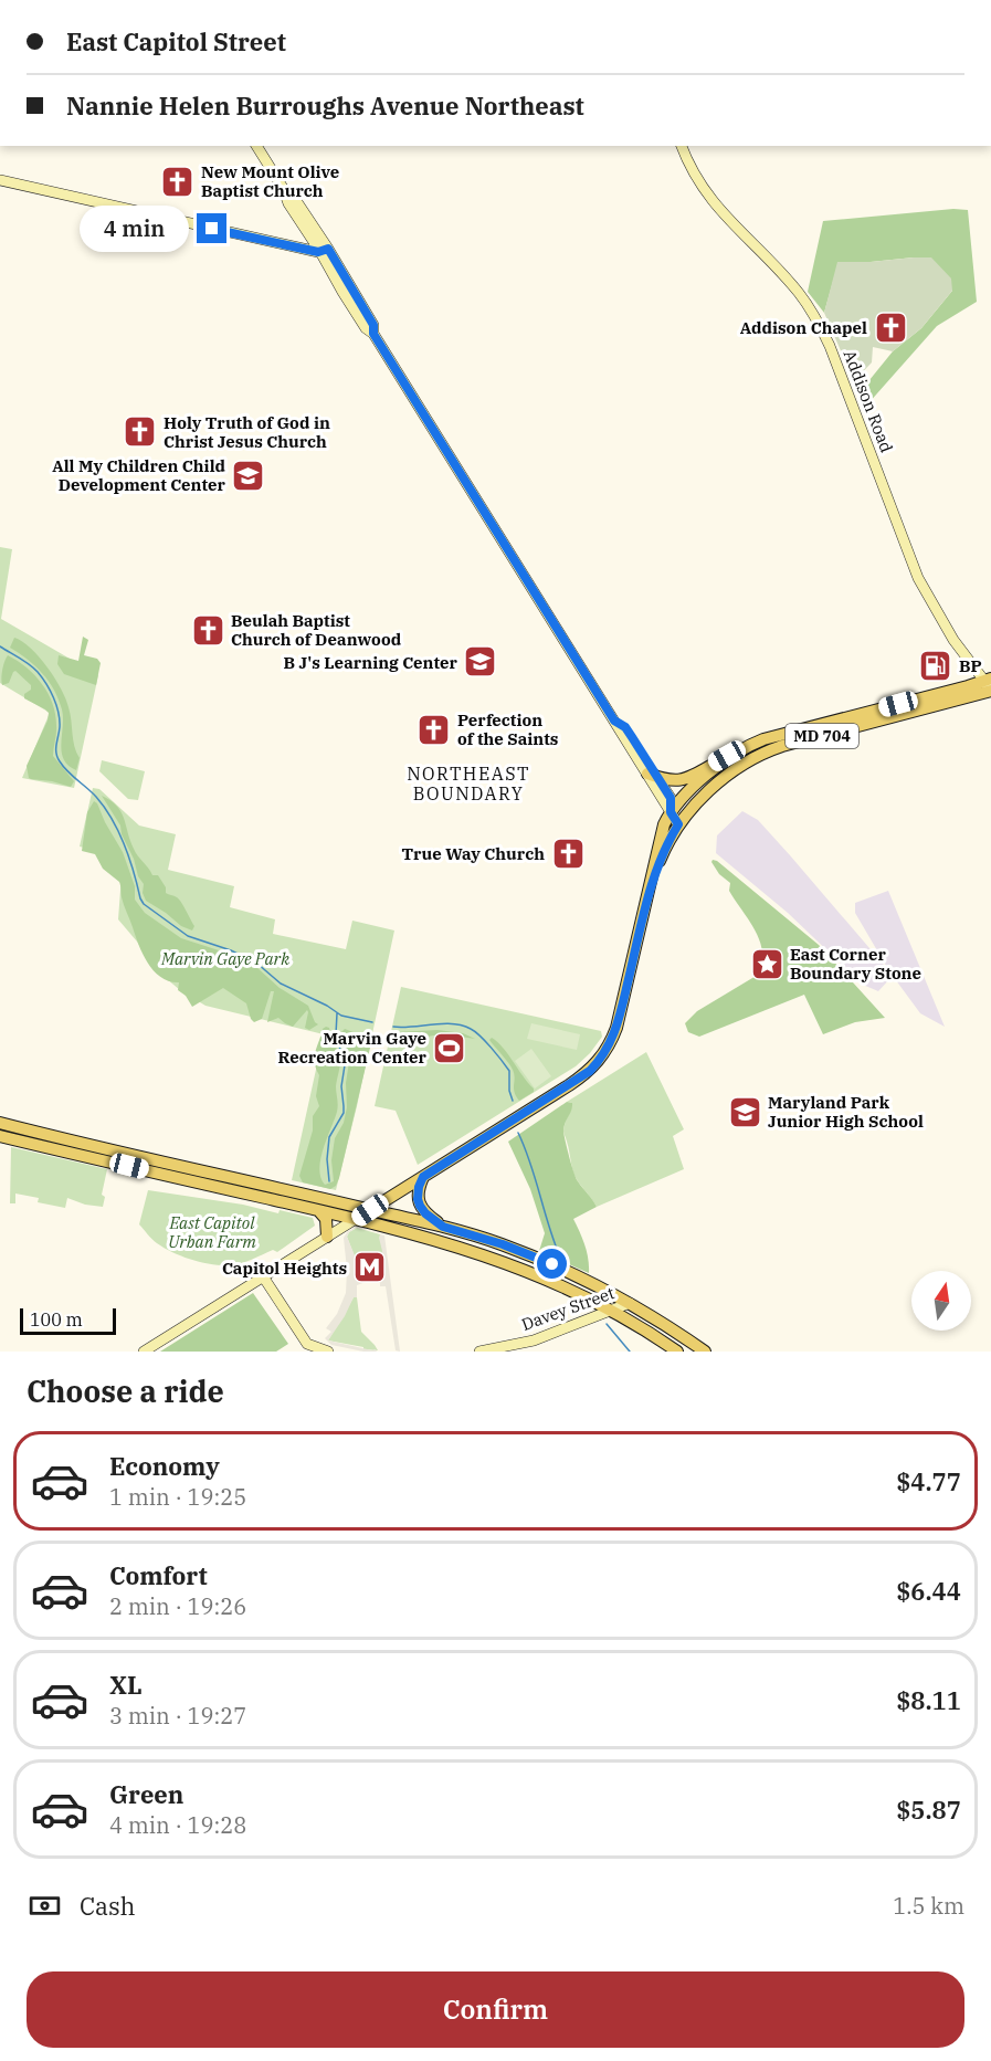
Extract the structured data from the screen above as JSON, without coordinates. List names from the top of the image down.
{
  "streets": {
    "main road": ["Addison Road", "MD 704", "Davey Street"]
  },
  "crossings": [
    ["Addison Road", "MD 704"]
  ],
  "districts": ["NORTHEAST BOUNDARY"],
  "parks": ["Marvin Gaye Park", "East Capitol Urban Farm"],
  "places": {
    "church": [
      "New Mount Olive Baptist Church",
      "Addison Chapel",
      "Holy Truth of God in Christ Jesus Church",
      "Beulah Baptist Church of Deanwood",
      "Perfection of the Saints",
      "True Way Church"
    ],
    "school or university": ["All My Children Child Development Center", "B J's Learning Center", "Maryland Park Junior High School"],
    "fuel station": ["BP"],
    "place": ["East Corner Boundary Stone"],
    "sports": ["Marvin Gaye Recreation Center"],
    "metro station": ["Capitol Heights"]
  },
  "scale_bar": "100 m",
  "north": "top",
  "page": {
    "banner": ["East Capitol Street", "Nannie Helen Burroughs Avenue Northeast"],
    "bubble": "4 min",
    "scale": "100 m",
    "heading": "Choose a ride",
    "list": [
      {
        "name": "Economy",
        "note": "1 min · 19:25",
        "value": "$4.77"
      },
      {
        "name": "Comfort",
        "note": "2 min · 19:26",
        "value": "$6.44"
      },
      {
        "name": "XL",
        "note": "3 min · 19:27",
        "value": "$8.11"
      },
      {
        "name": "Green",
        "note": "4 min · 19:28",
        "value": "$5.87"
      }
    ],
    "pay": ["Cash", "1.5 km"],
    "buttons": "Confirm"
  }
}
